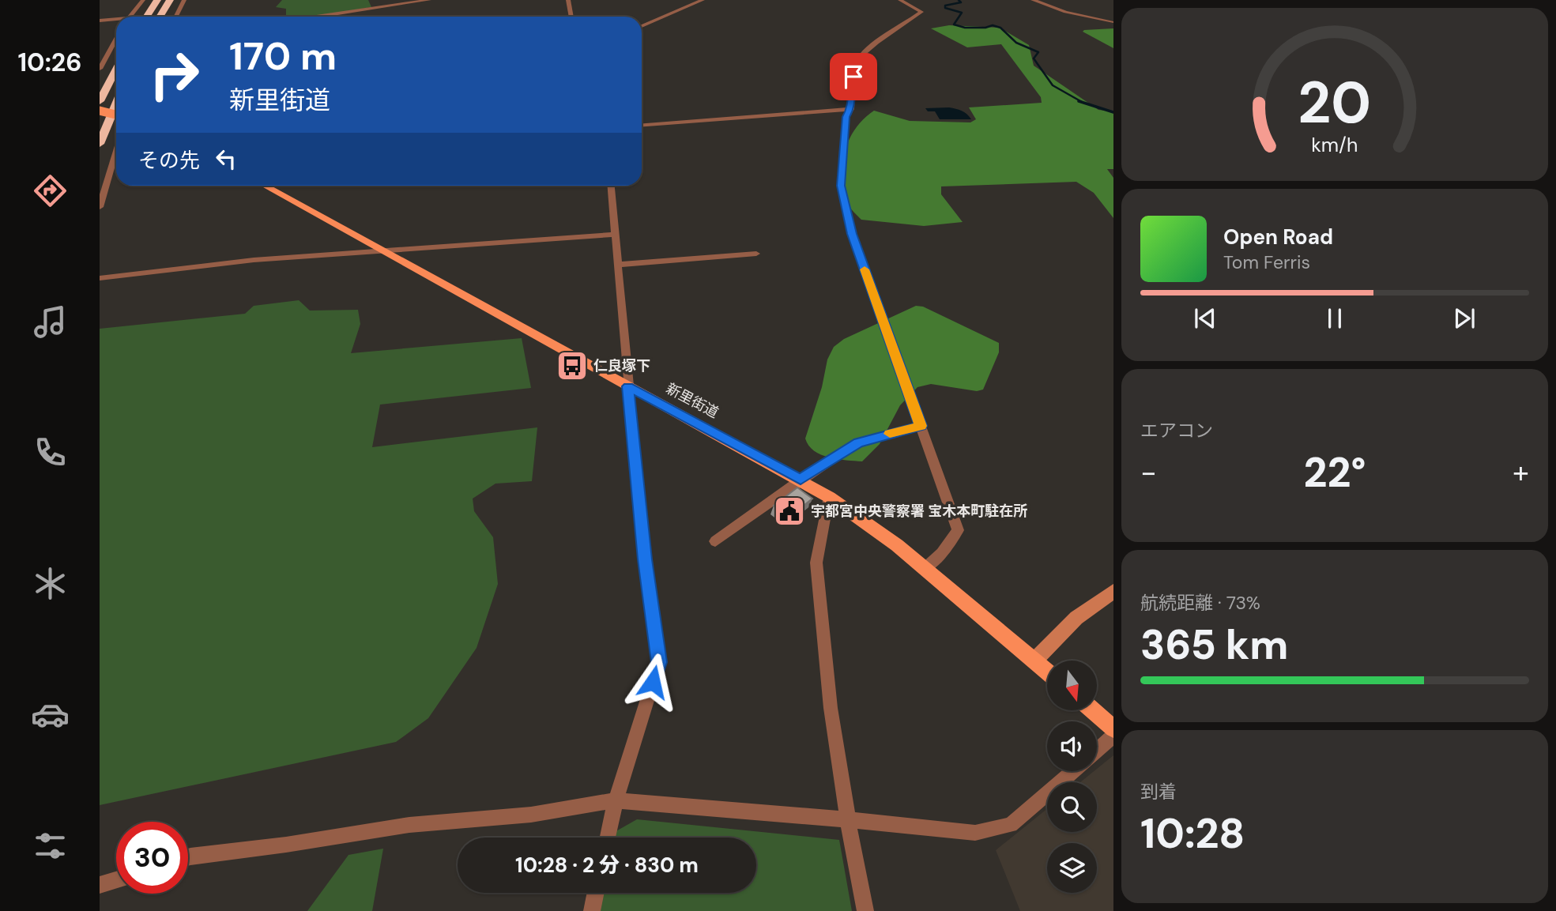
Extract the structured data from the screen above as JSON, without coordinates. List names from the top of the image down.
{
  "streets": {
    "main road": ["新里街道"]
  },
  "places": {
    "bus stop": ["仁良塚下"],
    "public building": ["宇都宮中央警察署 宝木本町駐在所"]
  },
  "north": "bottom",
  "page": {
    "tabs": "10:26",
    "turn": ["170 m", "新里街道"],
    "then": "その先",
    "song": ["Open Road", "Tom Ferris"],
    "tile": [
      "エアコン",
      ["航続距離 · 73%", "365 km"],
      ["到着", "10:28"]
    ],
    "heat": ["−", "22°", "+"],
    "limit": "30",
    "trip": "10:28 · 2 分 · 830 m",
    "gauge": ["20", "km/h"]
  }
}
